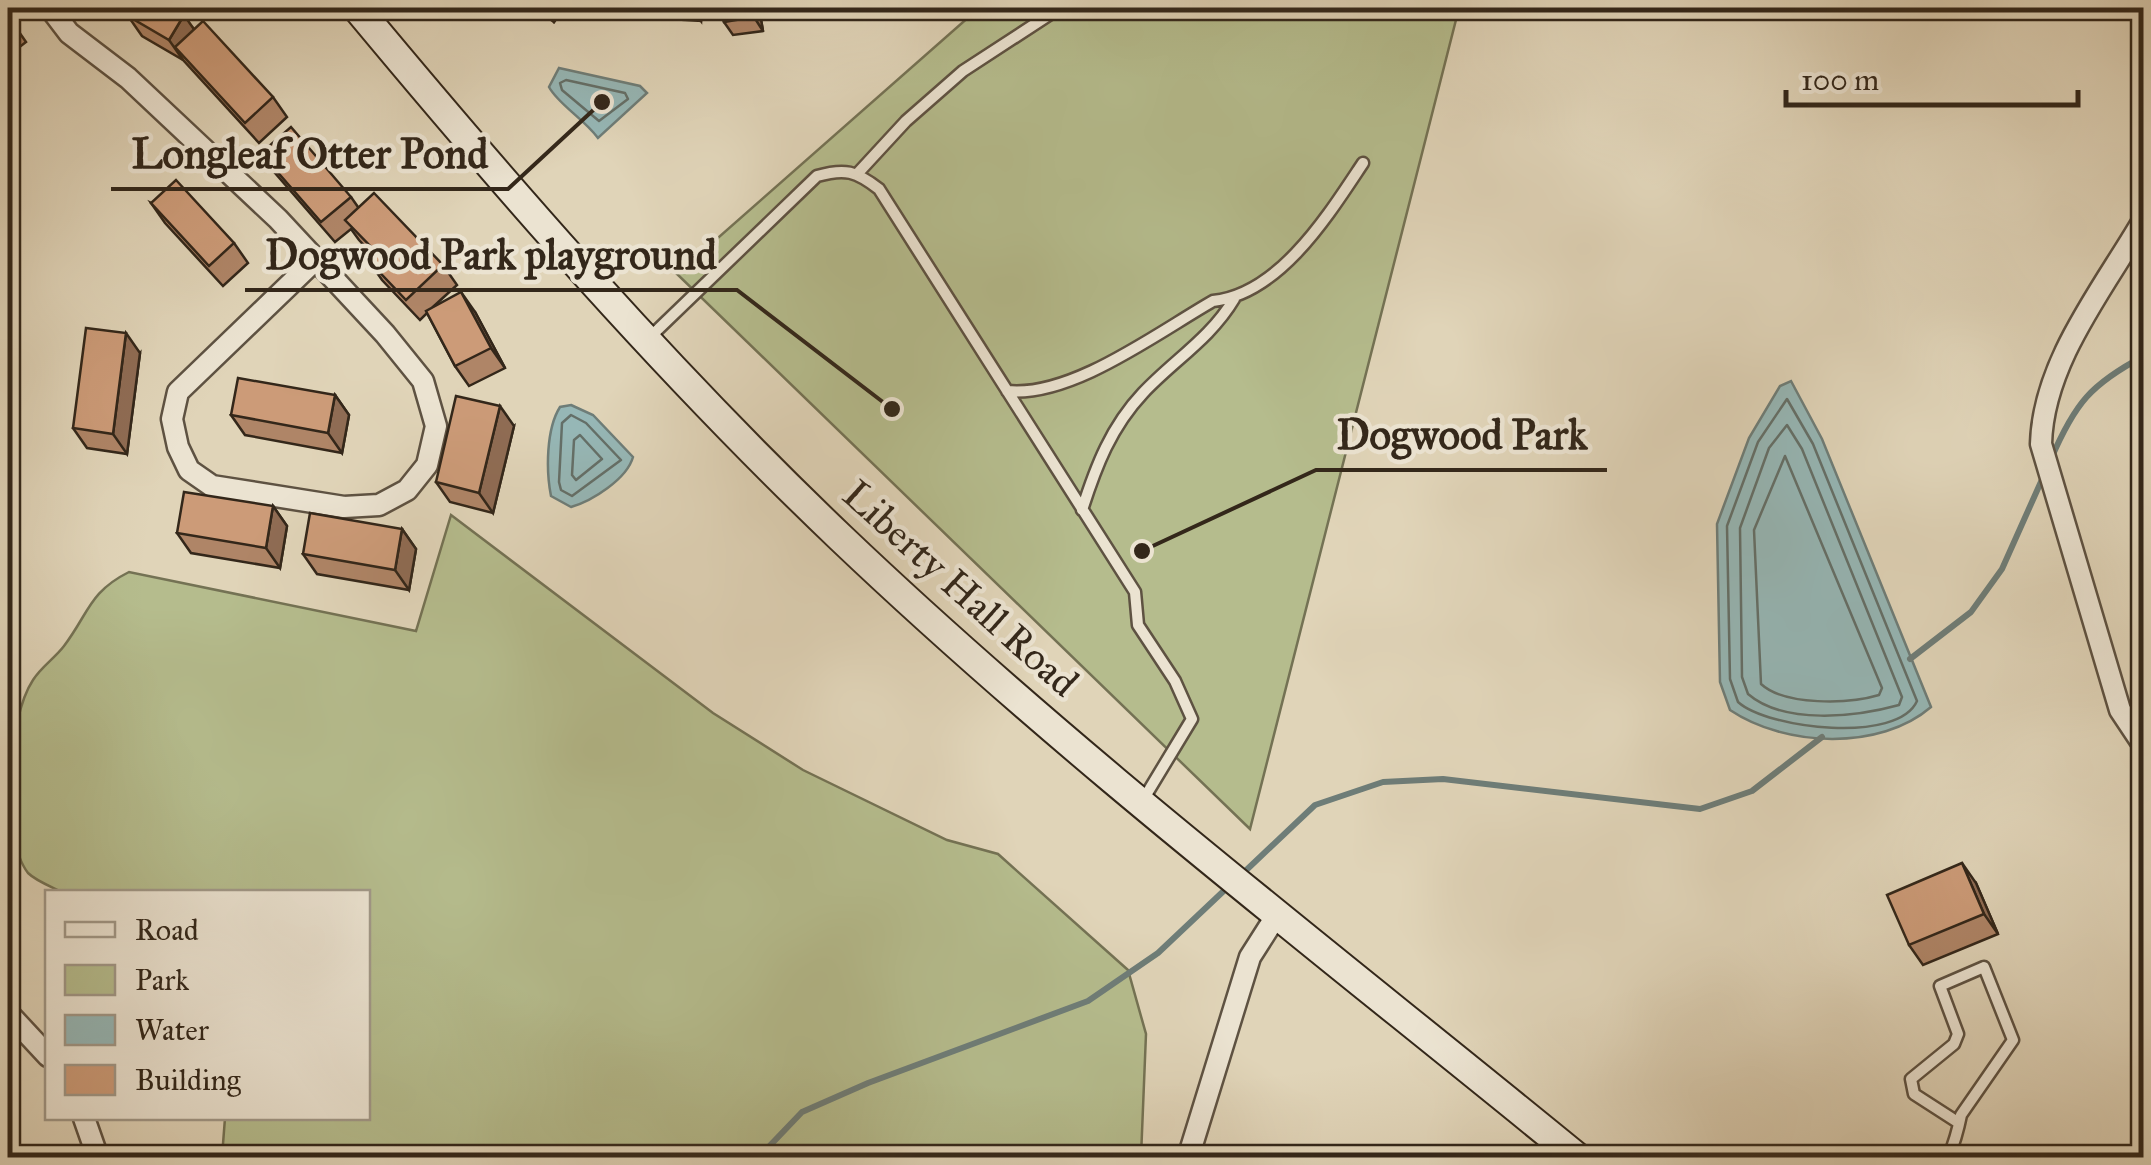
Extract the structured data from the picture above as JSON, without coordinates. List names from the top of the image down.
{
  "streets": {
    "main road": ["Liberty Hall Road"]
  },
  "places": ["Longleaf Otter Pond", "Dogwood Park playground", "Dogwood Park"],
  "legend": [
    "Road",
    "Park",
    "Water",
    "Building"
  ],
  "scale_bar": "100 m"
}
